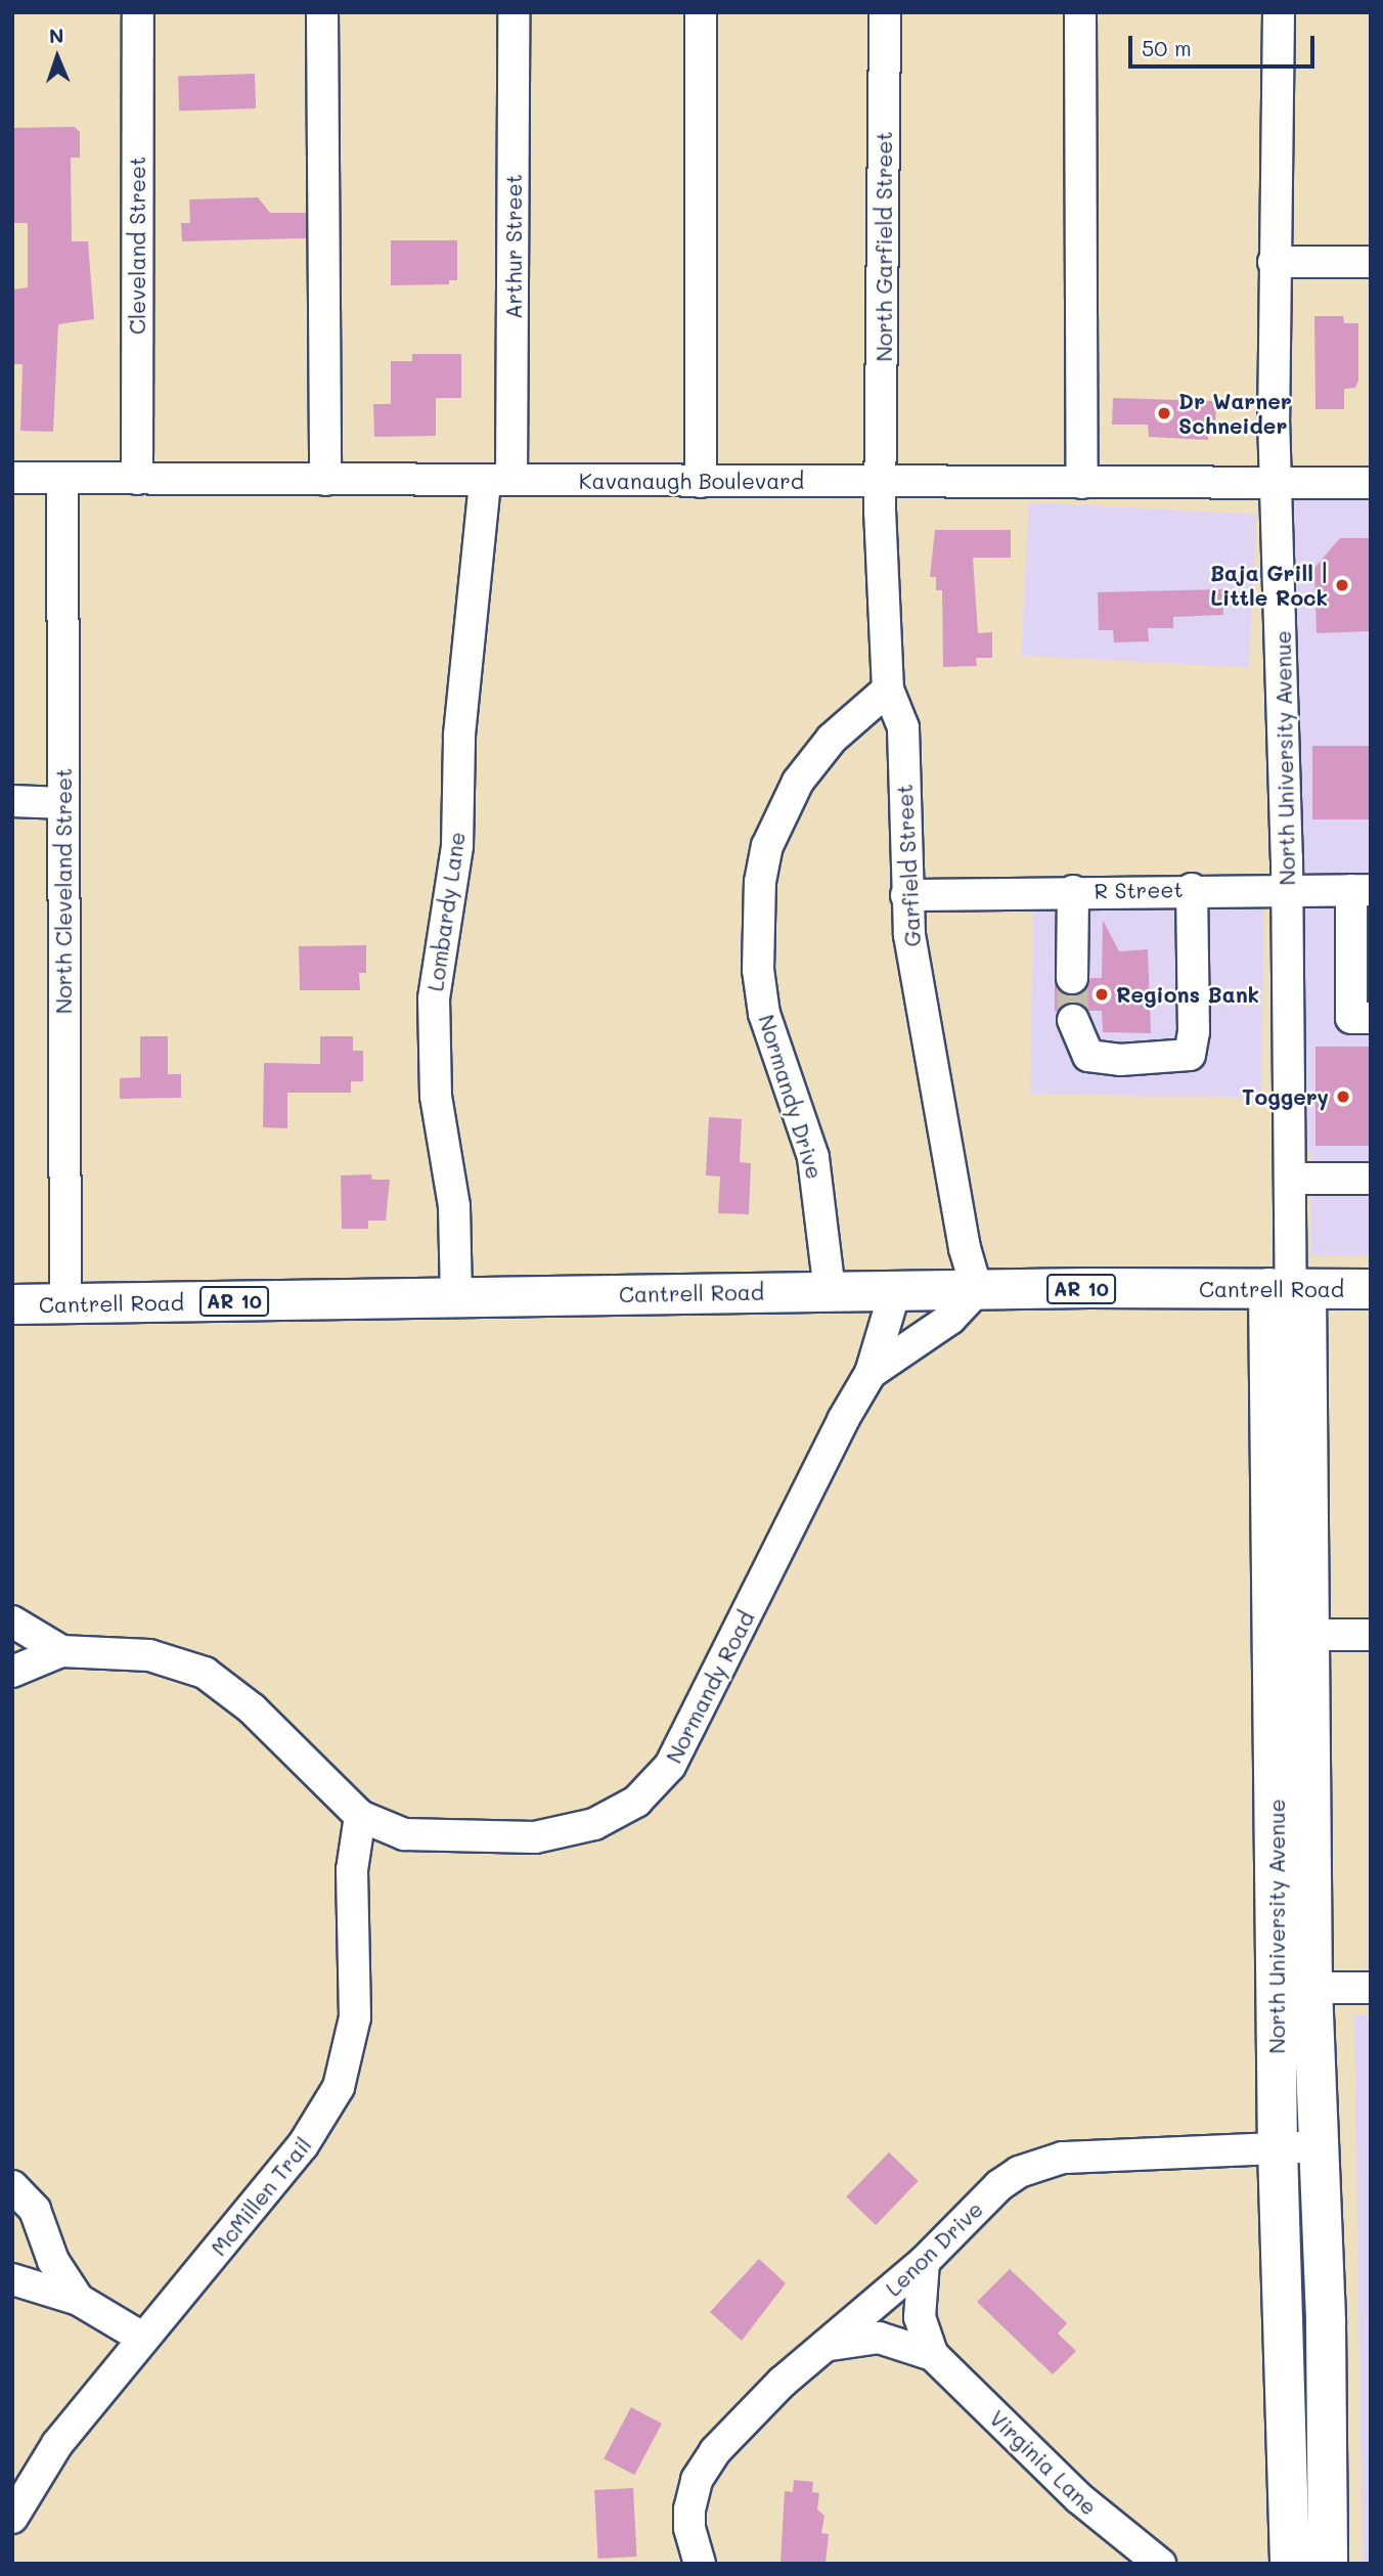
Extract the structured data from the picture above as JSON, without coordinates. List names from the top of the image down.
{
  "streets": {
    "main road": ["North University Avenue", "AR 10", "Cantrell Road"],
    "street": [
      "Cleveland Street",
      "Arthur Street",
      "North Garfield Street",
      "Kavanaugh Boulevard",
      "Garfield Street",
      "R Street",
      "North Cleveland Street",
      "Lombardy Lane",
      "Normandy Drive",
      "Normandy Road",
      "McMillen Trail",
      "Lenon Drive",
      "Virginia Lane"
    ]
  },
  "crossings": [
    ["Cleveland Street", "Kavanaugh Boulevard"],
    ["Arthur Street", "Kavanaugh Boulevard"],
    ["Arthur Street", "Lombardy Lane"],
    ["North Garfield Street", "Kavanaugh Boulevard"],
    ["North Garfield Street", "Garfield Street"],
    ["Kavanaugh Boulevard", "North University Avenue"],
    ["Kavanaugh Boulevard", "Garfield Street"],
    ["Kavanaugh Boulevard", "North Cleveland Street"],
    ["Kavanaugh Boulevard", "Lombardy Lane"],
    ["North University Avenue", "R Street"],
    ["North University Avenue", "Cantrell Road"],
    ["North University Avenue", "Lenon Drive"],
    ["Garfield Street", "R Street"],
    ["Garfield Street", "Normandy Drive"],
    ["Garfield Street", "Cantrell Road"],
    ["Garfield Street", "Normandy Road"],
    ["North Cleveland Street", "Cantrell Road"],
    ["Lombardy Lane", "Cantrell Road"],
    ["Normandy Drive", "Cantrell Road"],
    ["Cantrell Road", "Normandy Road"],
    ["Normandy Road", "McMillen Trail"],
    ["Lenon Drive", "Virginia Lane"]
  ],
  "places": [
    "Dr Warner Schneider",
    "Baja Grill | Little Rock",
    "Regions Bank",
    "Toggery"
  ],
  "scale_bar": "50 m",
  "north": "top"
}
